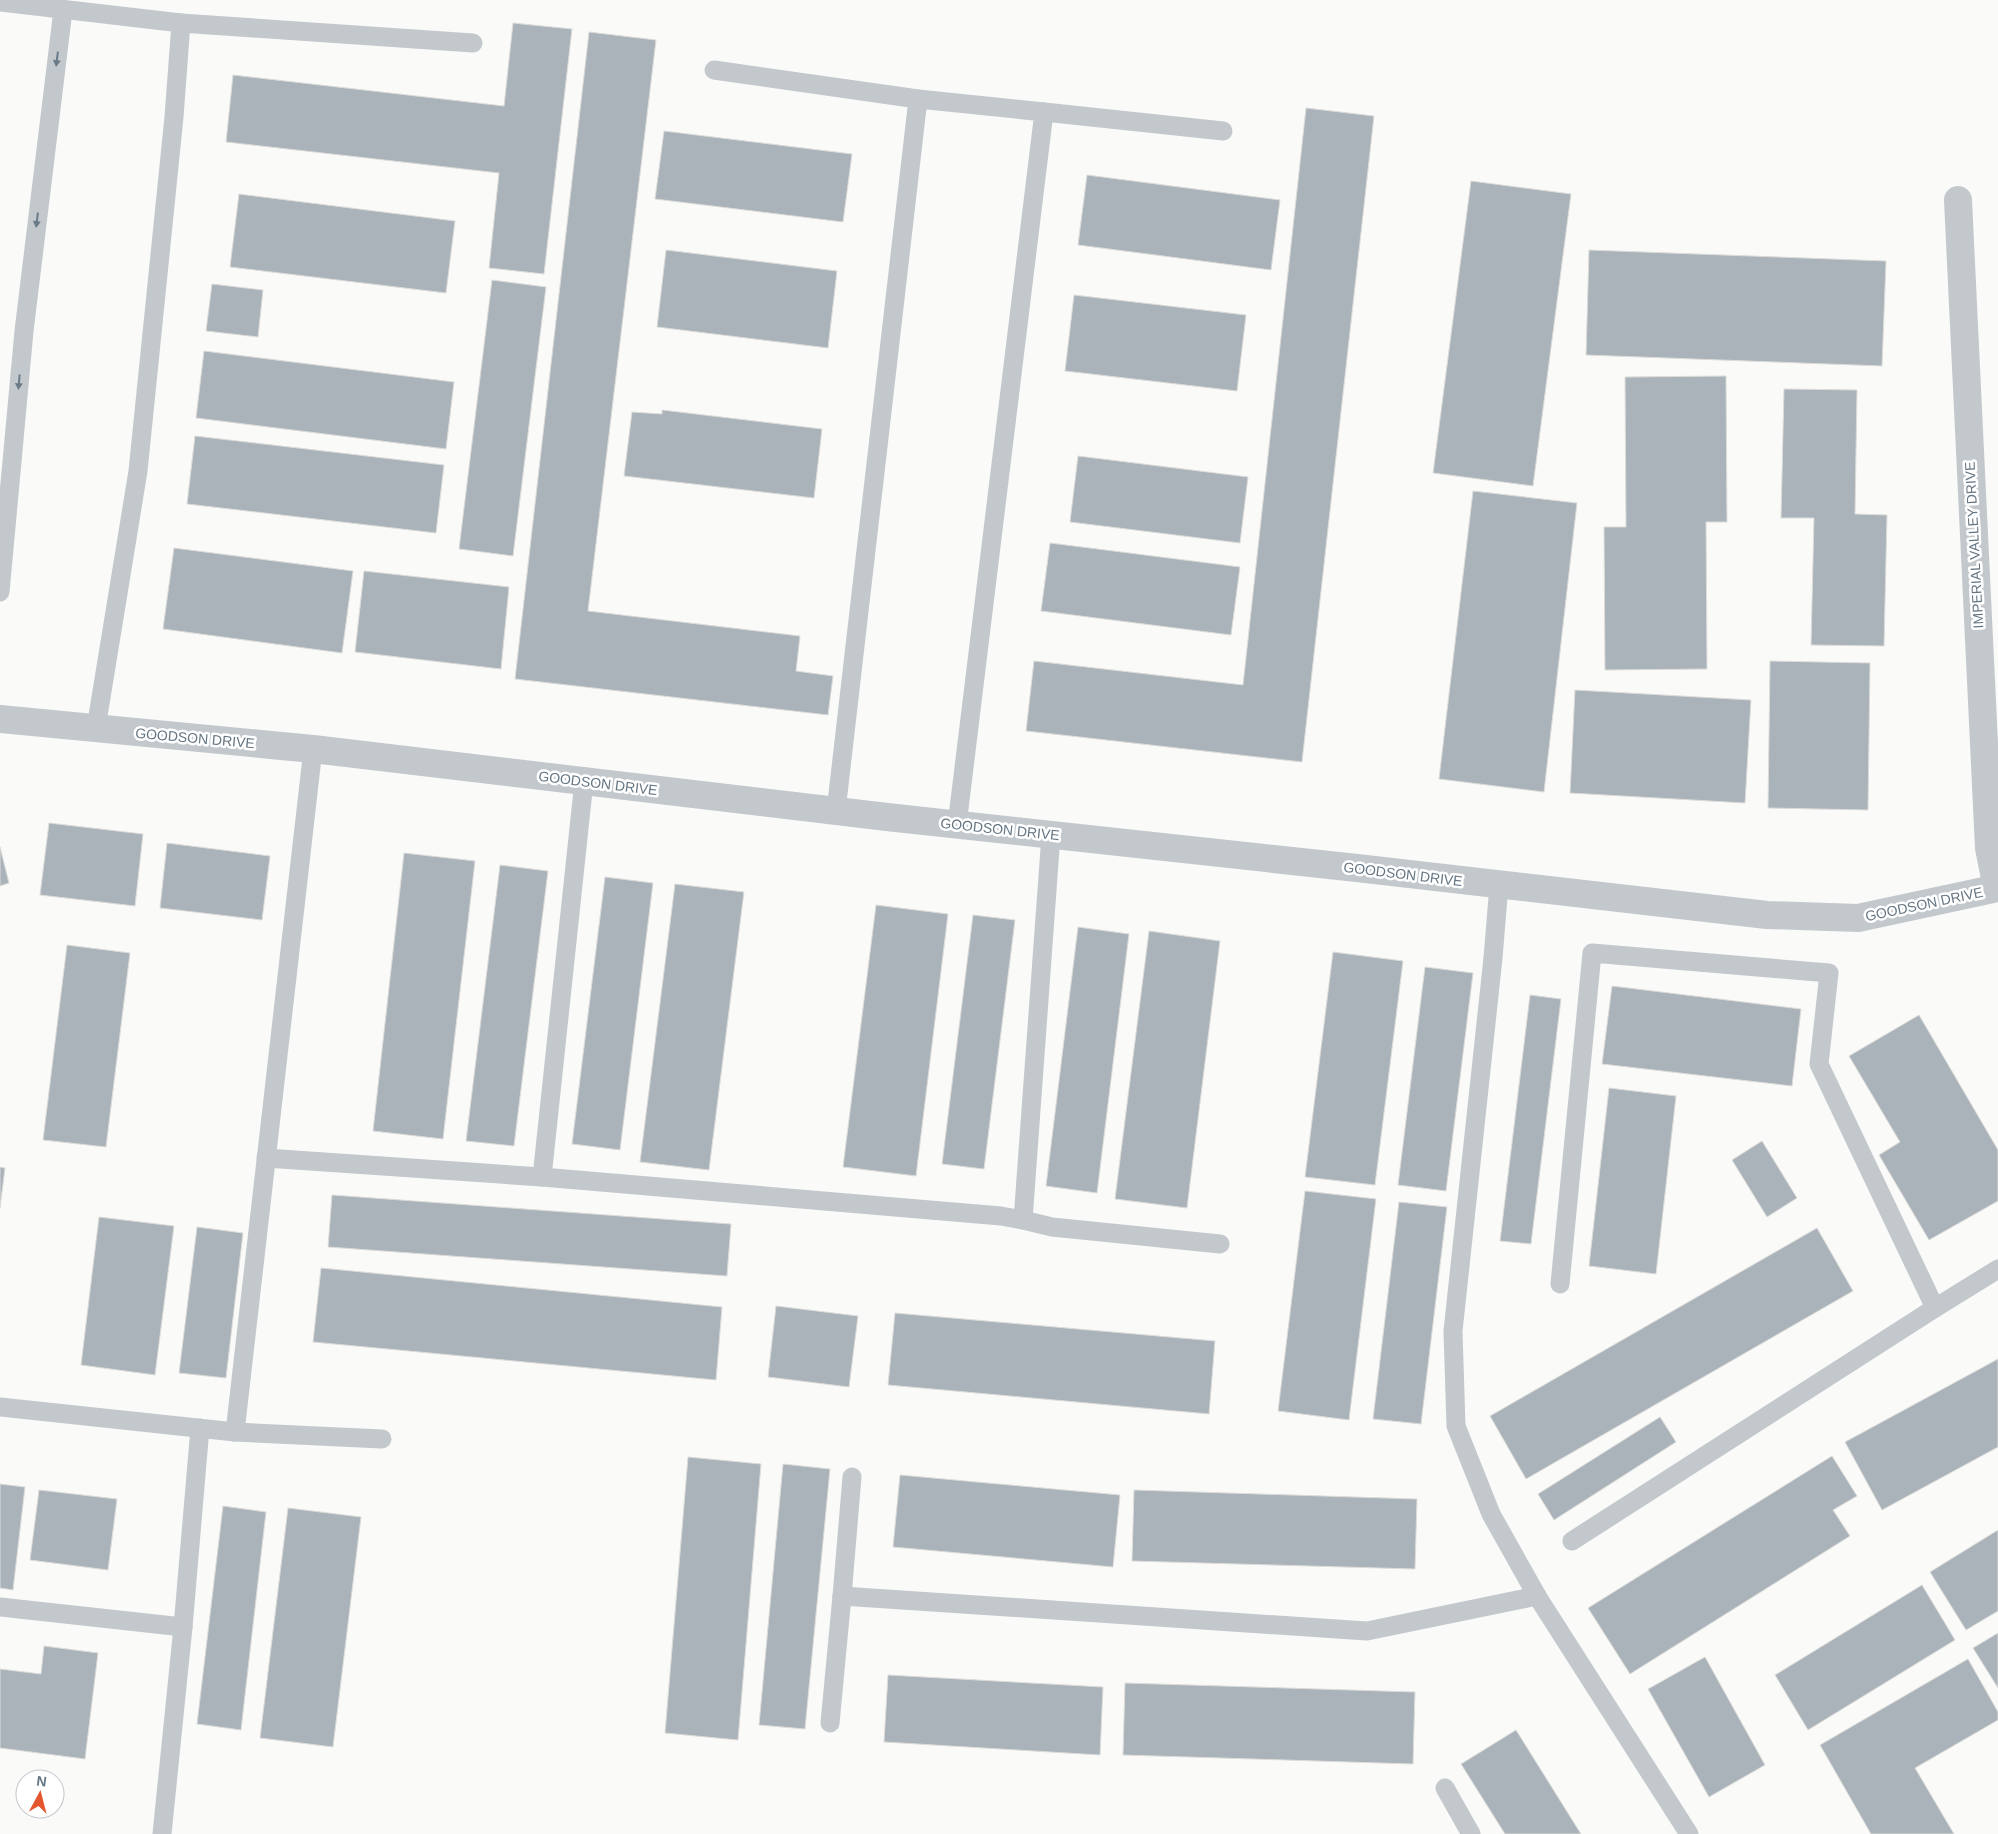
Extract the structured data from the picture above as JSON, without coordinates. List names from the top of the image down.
{
  "streets": {
    "street": ["IMPERIAL VALLEY DRIVE", "GOODSON DRIVE"]
  },
  "crossings": [
    ["IMPERIAL VALLEY DRIVE", "GOODSON DRIVE"]
  ],
  "north": "top"
}
